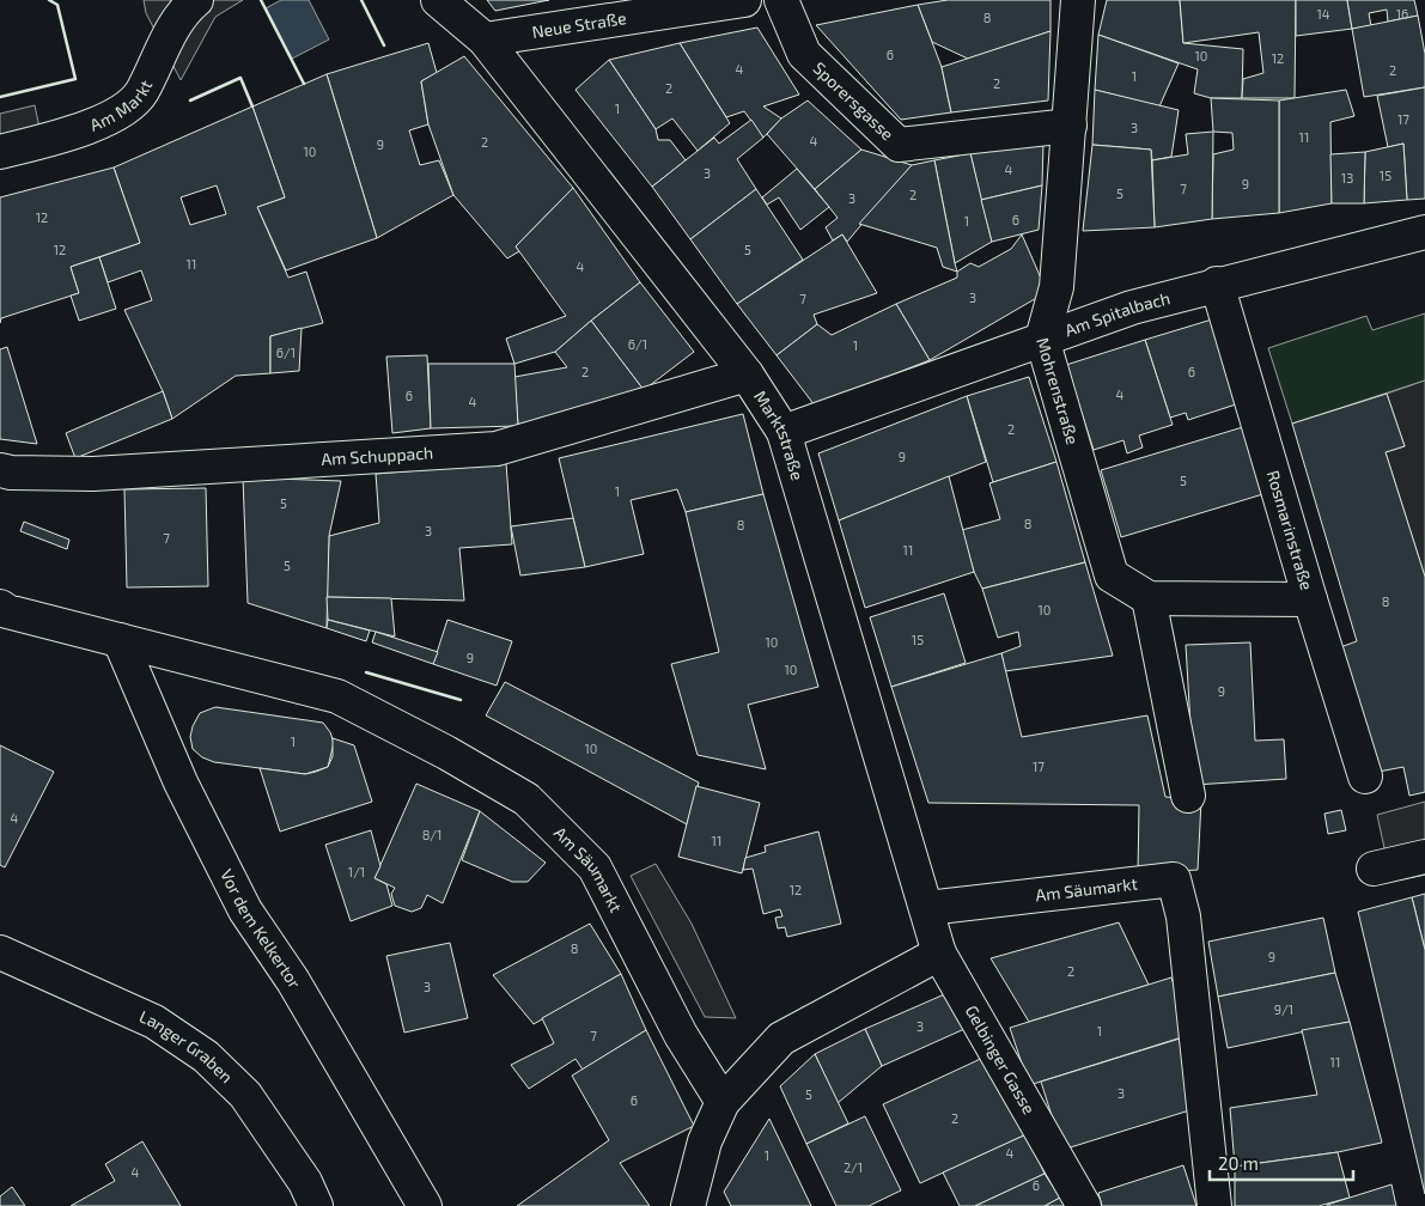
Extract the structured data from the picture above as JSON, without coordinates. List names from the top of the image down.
{
  "streets": {
    "street": [
      "Neue Straße",
      "Am Markt",
      "Sporersgasse",
      "Am Spitalbach",
      "Mohrenstraße",
      "Marktstraße",
      "Am Schuppach",
      "Rosmarinstraße",
      "Am Säumarkt",
      "Vor dem Kelkertor",
      "Langer Graben",
      "Gelbinger Gasse"
    ]
  },
  "crossings": [
    ["Neue Straße", "Marktstraße"],
    ["Sporersgasse", "Mohrenstraße"],
    ["Am Spitalbach", "Mohrenstraße"],
    ["Am Spitalbach", "Marktstraße"],
    ["Am Spitalbach", "Rosmarinstraße"],
    ["Marktstraße", "Am Schuppach"],
    ["Marktstraße", "Am Säumarkt"],
    ["Marktstraße", "Gelbinger Gasse"],
    ["Am Säumarkt", "Vor dem Kelkertor"],
    ["Am Säumarkt", "Gelbinger Gasse"]
  ],
  "house_numbers": [
    "14",
    "16",
    "8",
    "6",
    "10",
    "12",
    "4",
    "2",
    "1",
    "2",
    "2",
    "1",
    "17",
    "3",
    "11",
    "4",
    "2",
    "9",
    "10",
    "4",
    "3",
    "15",
    "13",
    "9",
    "7",
    "5",
    "2",
    "3",
    "12",
    "6",
    "1",
    "12",
    "5",
    "11",
    "4",
    "3",
    "7",
    "6/1",
    "1",
    "6/1",
    "2",
    "6",
    "4",
    "6",
    "4",
    "2",
    "9",
    "5",
    "1",
    "5",
    "8",
    "8",
    "3",
    "7",
    "11",
    "5",
    "8",
    "10",
    "15",
    "10",
    "9",
    "10",
    "9",
    "1",
    "10",
    "17",
    "4",
    "8/1",
    "11",
    "1/1",
    "12",
    "8",
    "9",
    "2",
    "3",
    "9/1",
    "3",
    "1",
    "7",
    "11",
    "3",
    "5",
    "6",
    "2",
    "4",
    "1",
    "2/1",
    "4",
    "6"
  ],
  "scale_bar": "20 m"
}
